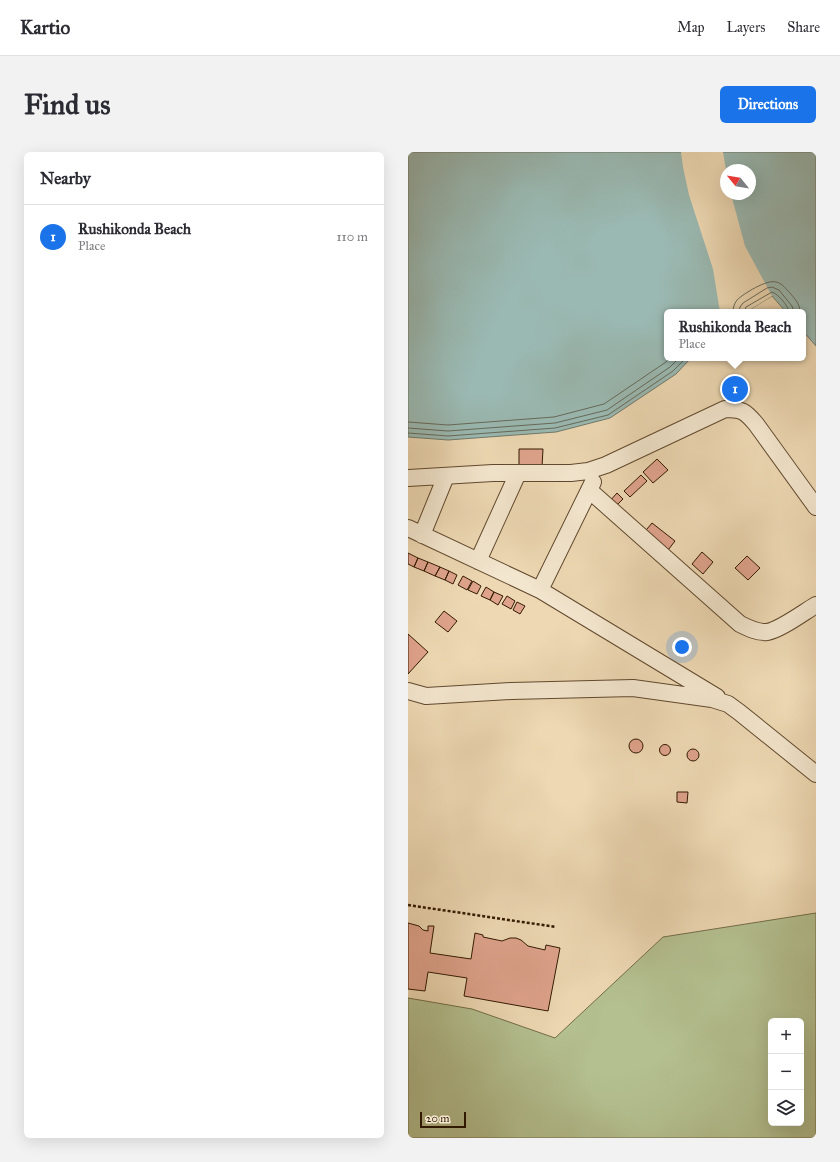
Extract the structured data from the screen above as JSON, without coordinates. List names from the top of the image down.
{
  "scale_bar": "20 m",
  "north": "top left",
  "page": {
    "header": "Kartio",
    "nav": ["Map", "Layers", "Share"],
    "buttons": "Directions",
    "title": "Find us",
    "heading": "Nearby",
    "list": [
      {
        "mark": "1",
        "name": "Rushikonda Beach",
        "note": "Place",
        "value": "110 m"
      }
    ],
    "popup": ["Rushikonda Beach", "Place"],
    "pins": "1",
    "map_buttons": ["+", "−"],
    "scale": "20 m"
  }
}
